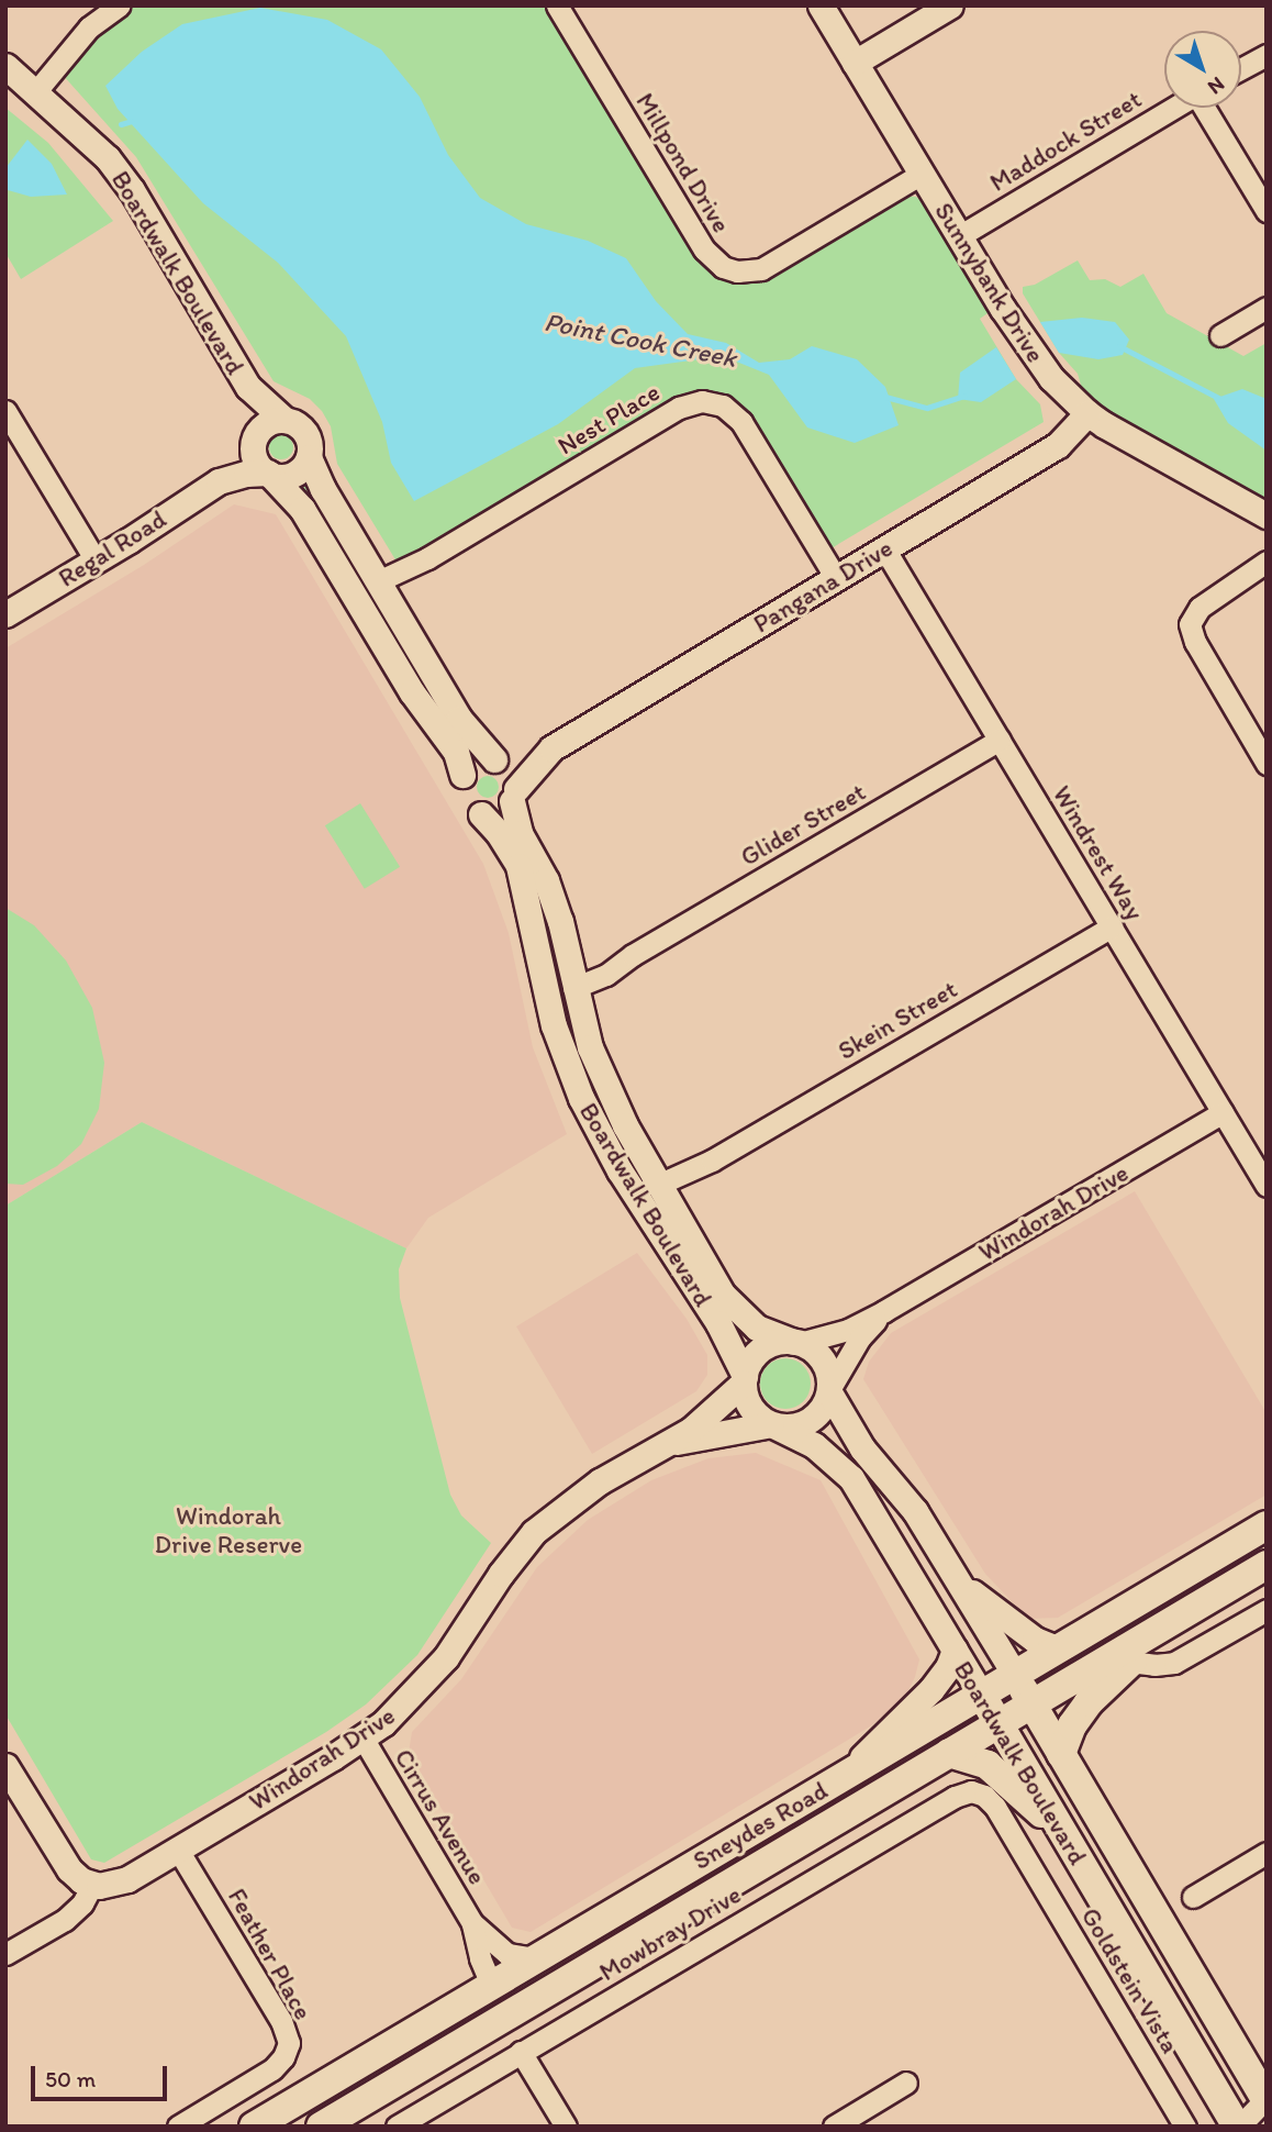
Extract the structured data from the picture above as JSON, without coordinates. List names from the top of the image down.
{
  "streets": {
    "main road": ["Boardwalk Boulevard", "Sneydes Road"],
    "street": [
      "Maddock Street",
      "Millpond Drive",
      "Sunnybank Drive",
      "Nest Place",
      "Regal Road",
      "Pangana Drive",
      "Glider Street",
      "Windrest Way",
      "Skein Street",
      "Windorah Drive",
      "Cirrus Avenue",
      "Mowbray Drive",
      "Feather Place",
      "Goldstein Vista"
    ]
  },
  "crossings": [
    ["Maddock Street", "Sunnybank Drive"],
    ["Millpond Drive", "Sunnybank Drive"],
    ["Boardwalk Boulevard", "Regal Road"],
    ["Boardwalk Boulevard", "Pangana Drive"],
    ["Boardwalk Boulevard", "Glider Street"],
    ["Boardwalk Boulevard", "Skein Street"],
    ["Boardwalk Boulevard", "Windorah Drive"],
    ["Boardwalk Boulevard", "Sneydes Road"],
    ["Sunnybank Drive", "Pangana Drive"],
    ["Nest Place", "Pangana Drive"],
    ["Pangana Drive", "Windrest Way"],
    ["Glider Street", "Windrest Way"],
    ["Windrest Way", "Skein Street"],
    ["Windrest Way", "Windorah Drive"],
    ["Windorah Drive", "Cirrus Avenue"],
    ["Windorah Drive", "Feather Place"],
    ["Cirrus Avenue", "Sneydes Road"],
    ["Mowbray Drive", "Goldstein Vista"]
  ],
  "water": ["Point Cook Creek"],
  "parks": ["Windorah Drive Reserve"],
  "scale_bar": "50 m",
  "north": "bottom right"
}
